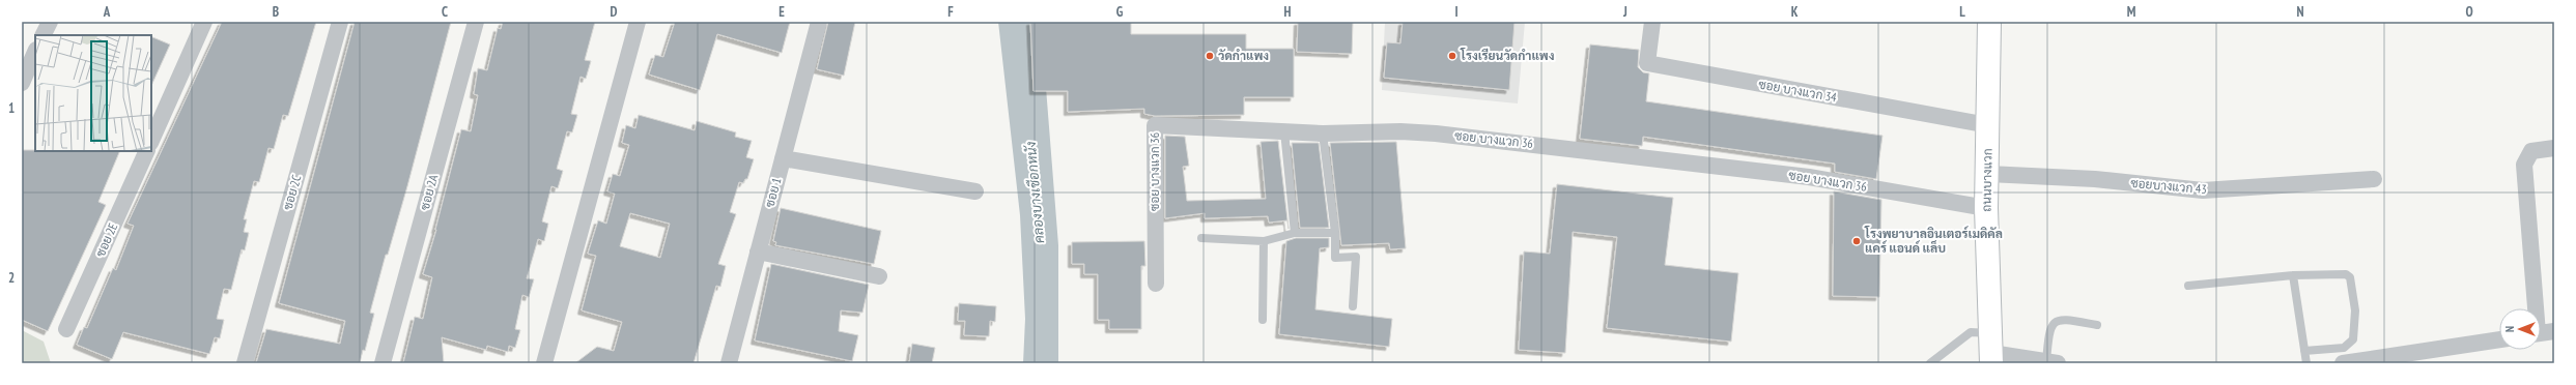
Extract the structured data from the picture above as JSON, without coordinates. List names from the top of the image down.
{
  "streets": {
    "main road": ["ถนนบางแวก"],
    "street": [
      "ซอย บางแวก 34",
      "ซอย บางแวก 36",
      "ซอยบางแวก 43",
      "ซอย 2C",
      "ซอย 2A",
      "ซอย 1",
      "ซอย 2E"
    ]
  },
  "crossings": [
    ["ซอย บางแวก 34", "ถนนบางแวก"],
    ["ซอย บางแวก 36", "ถนนบางแวก"],
    ["ถนนบางแวก", "ซอยบางแวก 43"]
  ],
  "water": ["คลองบางเชือกหนัง"],
  "places": ["วัดกำแพง", "โรงเรียนวัดกำแพง", "โรงพยาบาลอินเตอร์เมดิคัล แคร์ แอนด์ แล็บ"],
  "north": "left",
  "grid": {
    "columns": [
      "A",
      "B",
      "C",
      "D",
      "E",
      "F",
      "G",
      "H",
      "I",
      "J",
      "K",
      "L",
      "M",
      "N",
      "O"
    ],
    "rows": ["1", "2"]
  }
}
